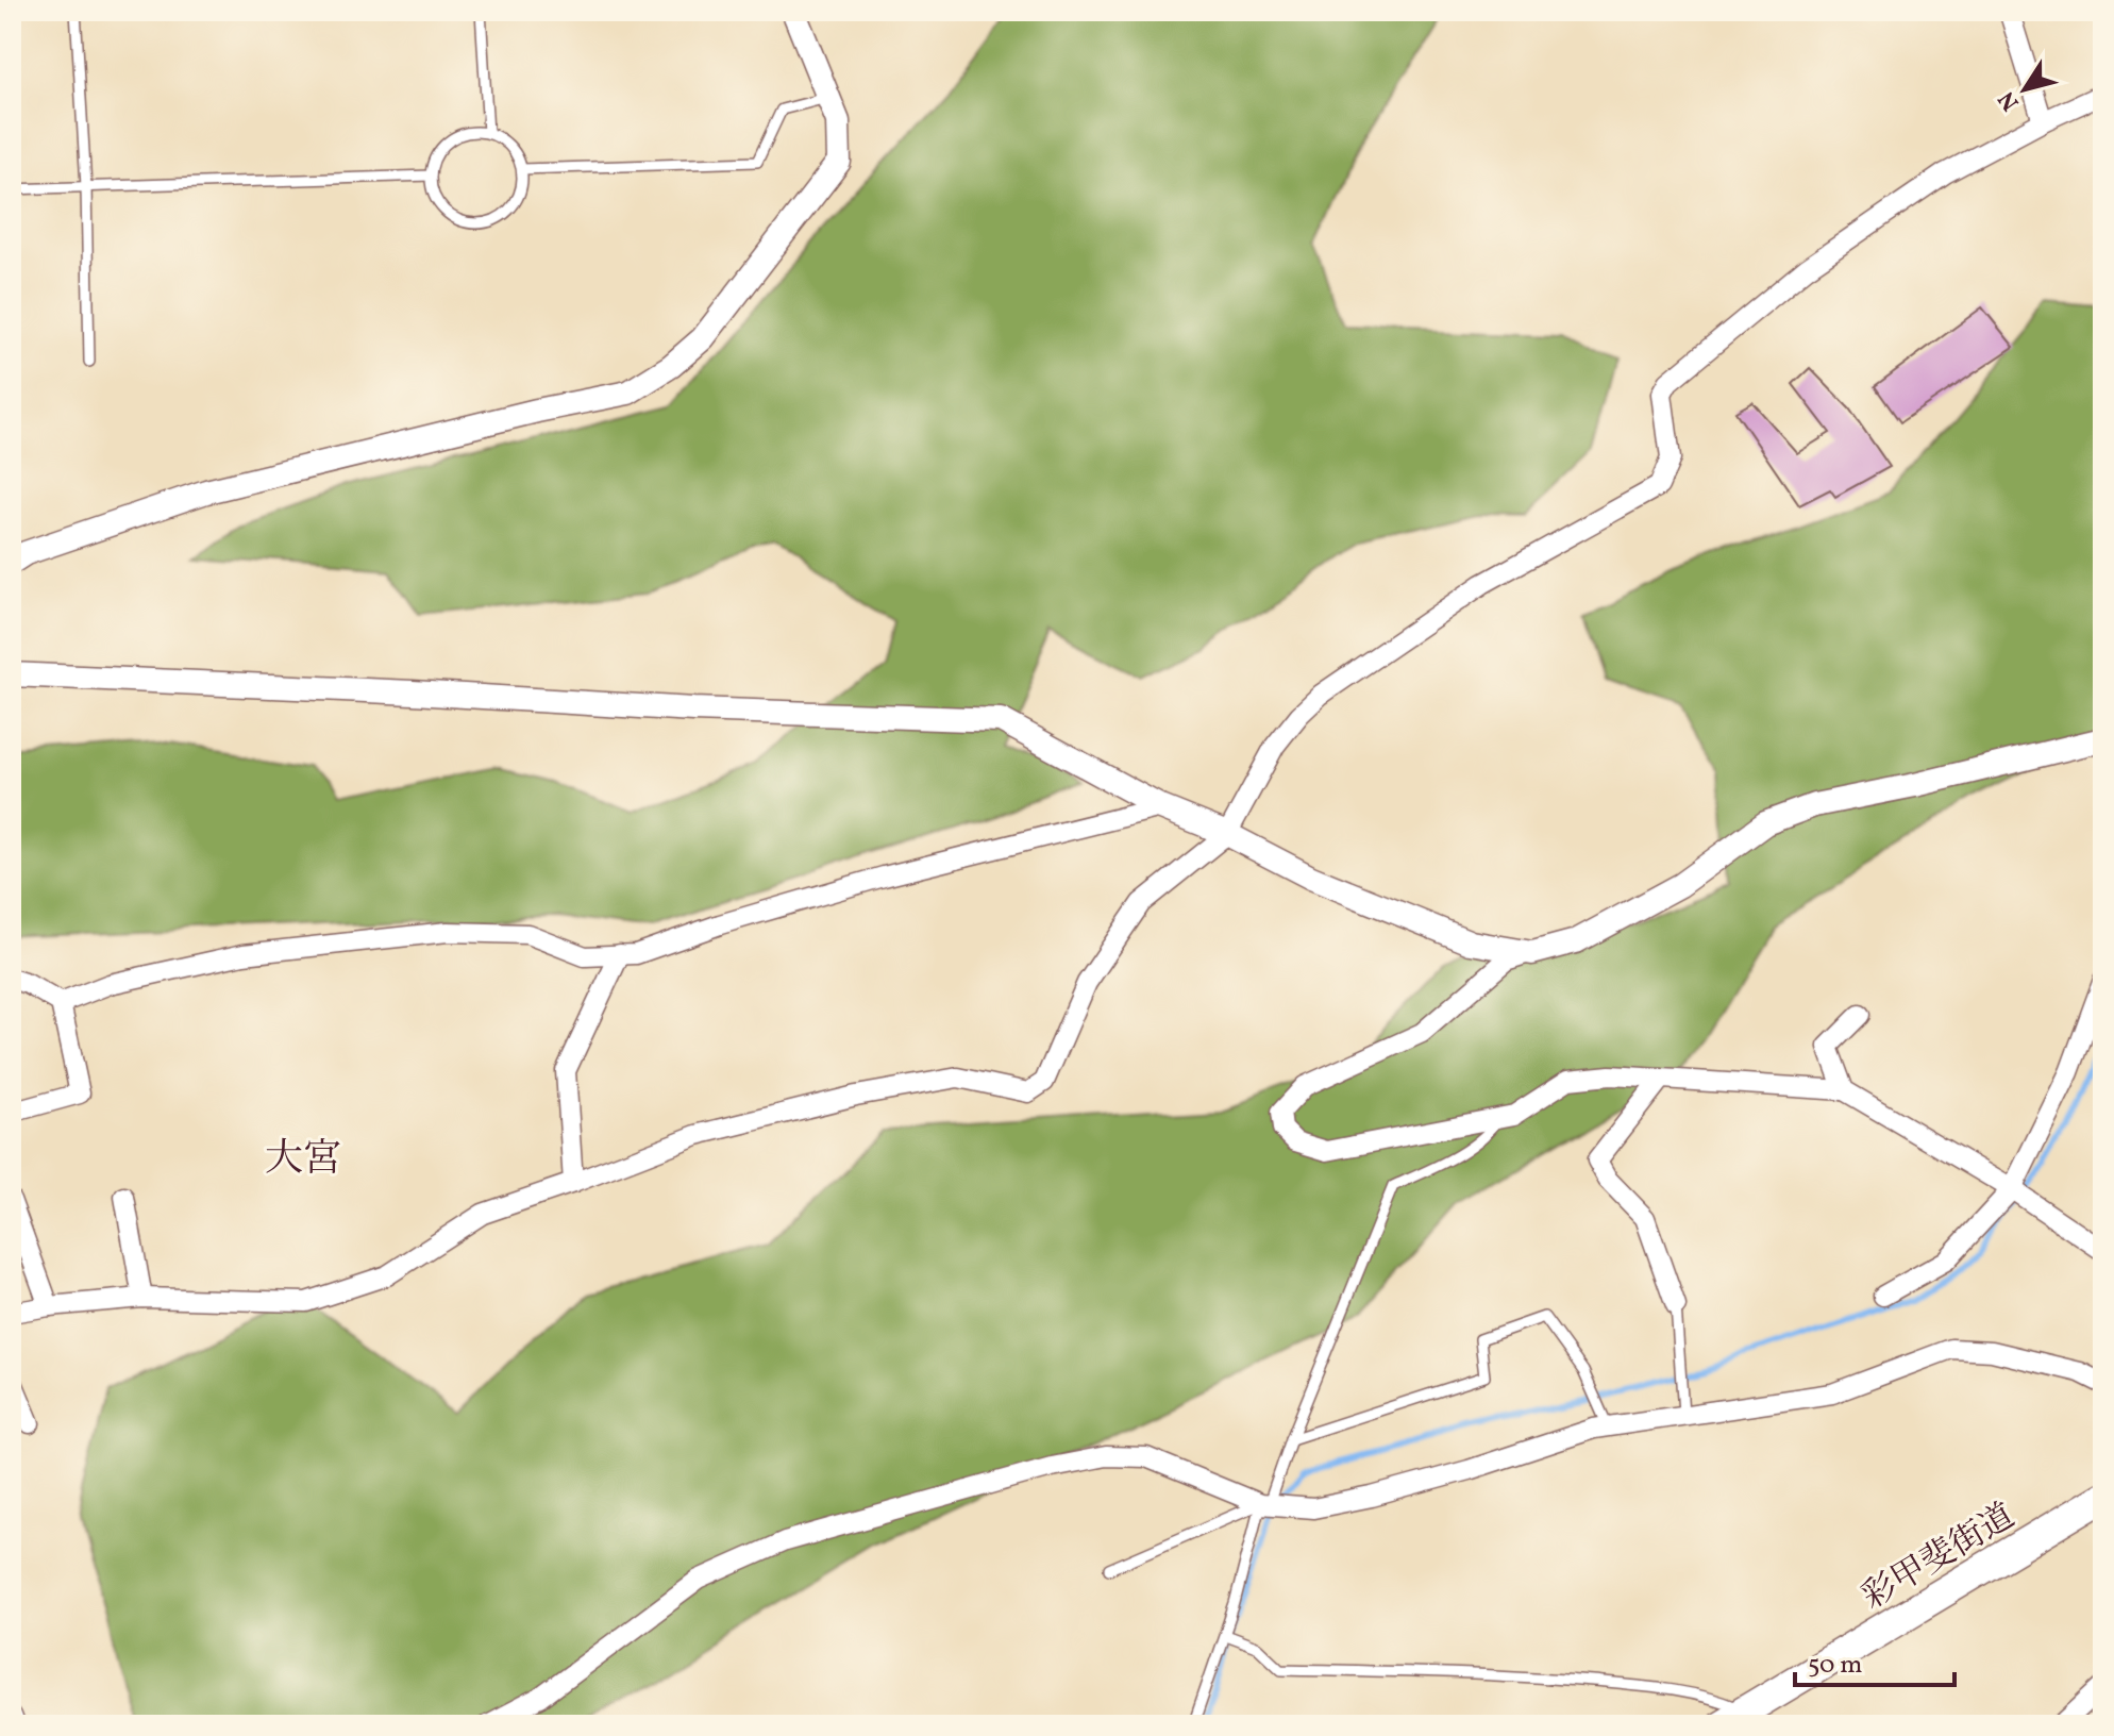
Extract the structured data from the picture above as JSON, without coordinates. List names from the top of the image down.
{
  "streets": {
    "highway": ["彩甲斐街道"]
  },
  "districts": ["大宮"],
  "scale_bar": "50 m",
  "north": "bottom left"
}
